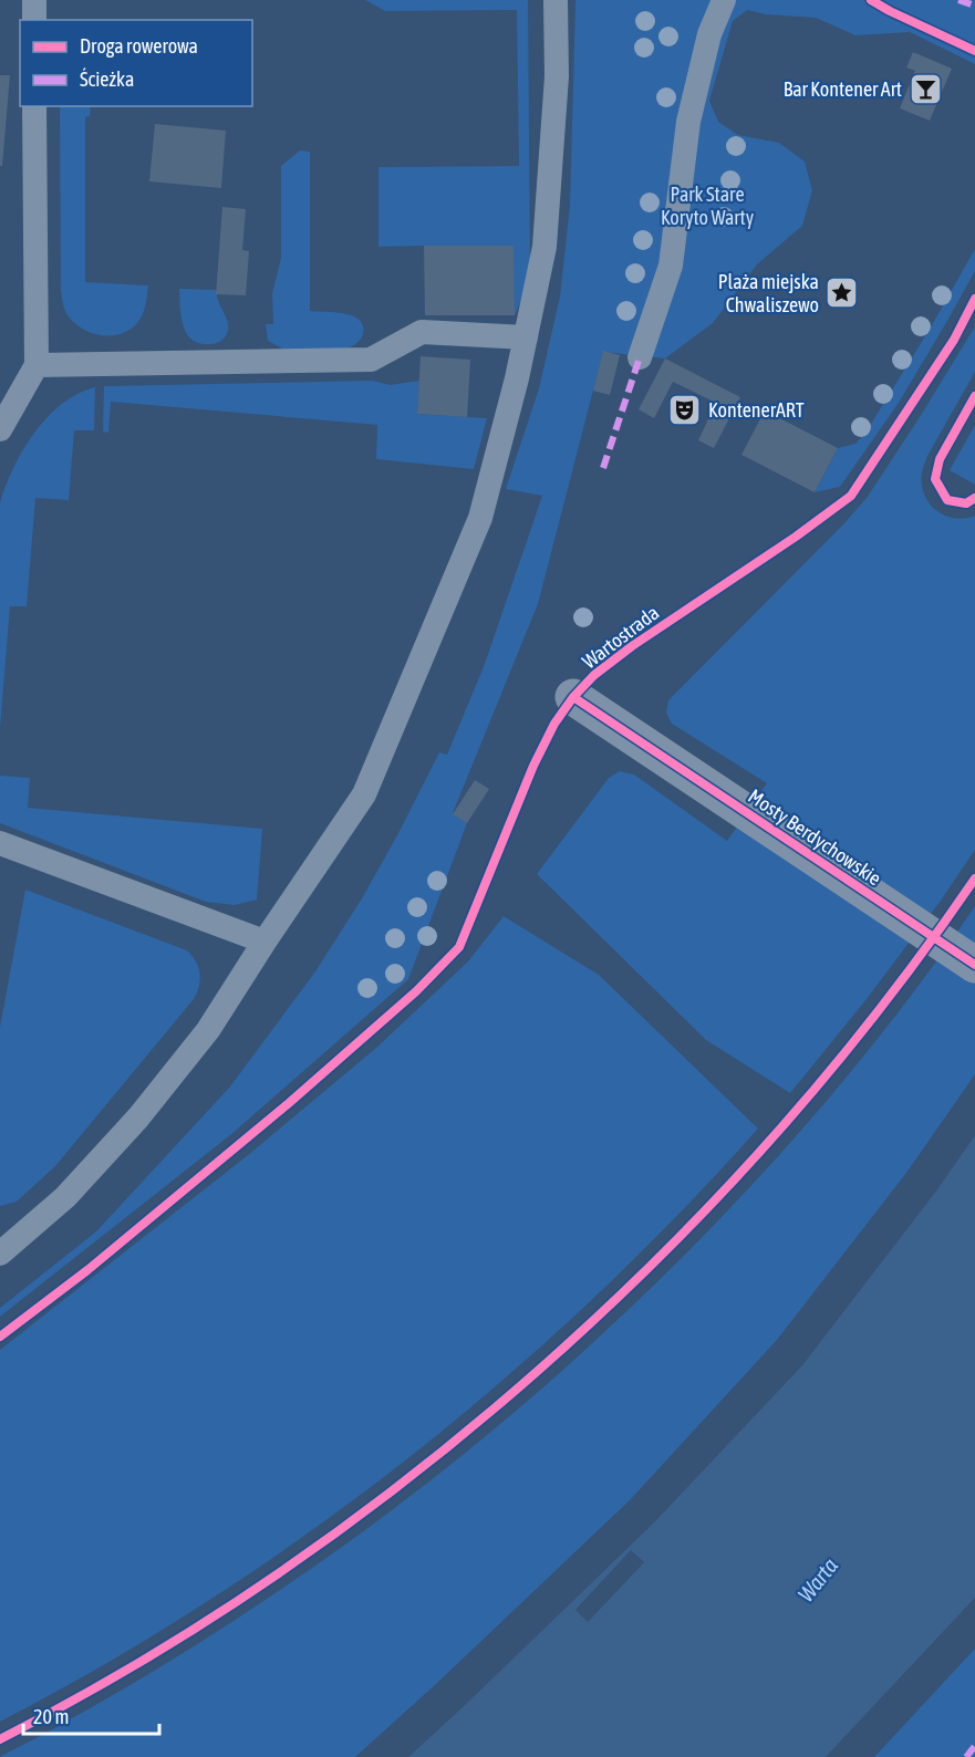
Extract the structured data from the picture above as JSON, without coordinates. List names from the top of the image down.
{
  "streets": {
    "street": ["Mosty Berdychowskie"],
    "cycle path": ["Wartostrada"]
  },
  "water": ["Warta"],
  "parks": ["Park Stare Koryto Warty"],
  "places": {
    "bar": ["Bar Kontener Art"],
    "place": ["Plaża miejska Chwaliszewo"],
    "theatre": ["KontenerART"]
  },
  "legend": ["Droga rowerowa", "Ścieżka"],
  "scale_bar": "20 m"
}
